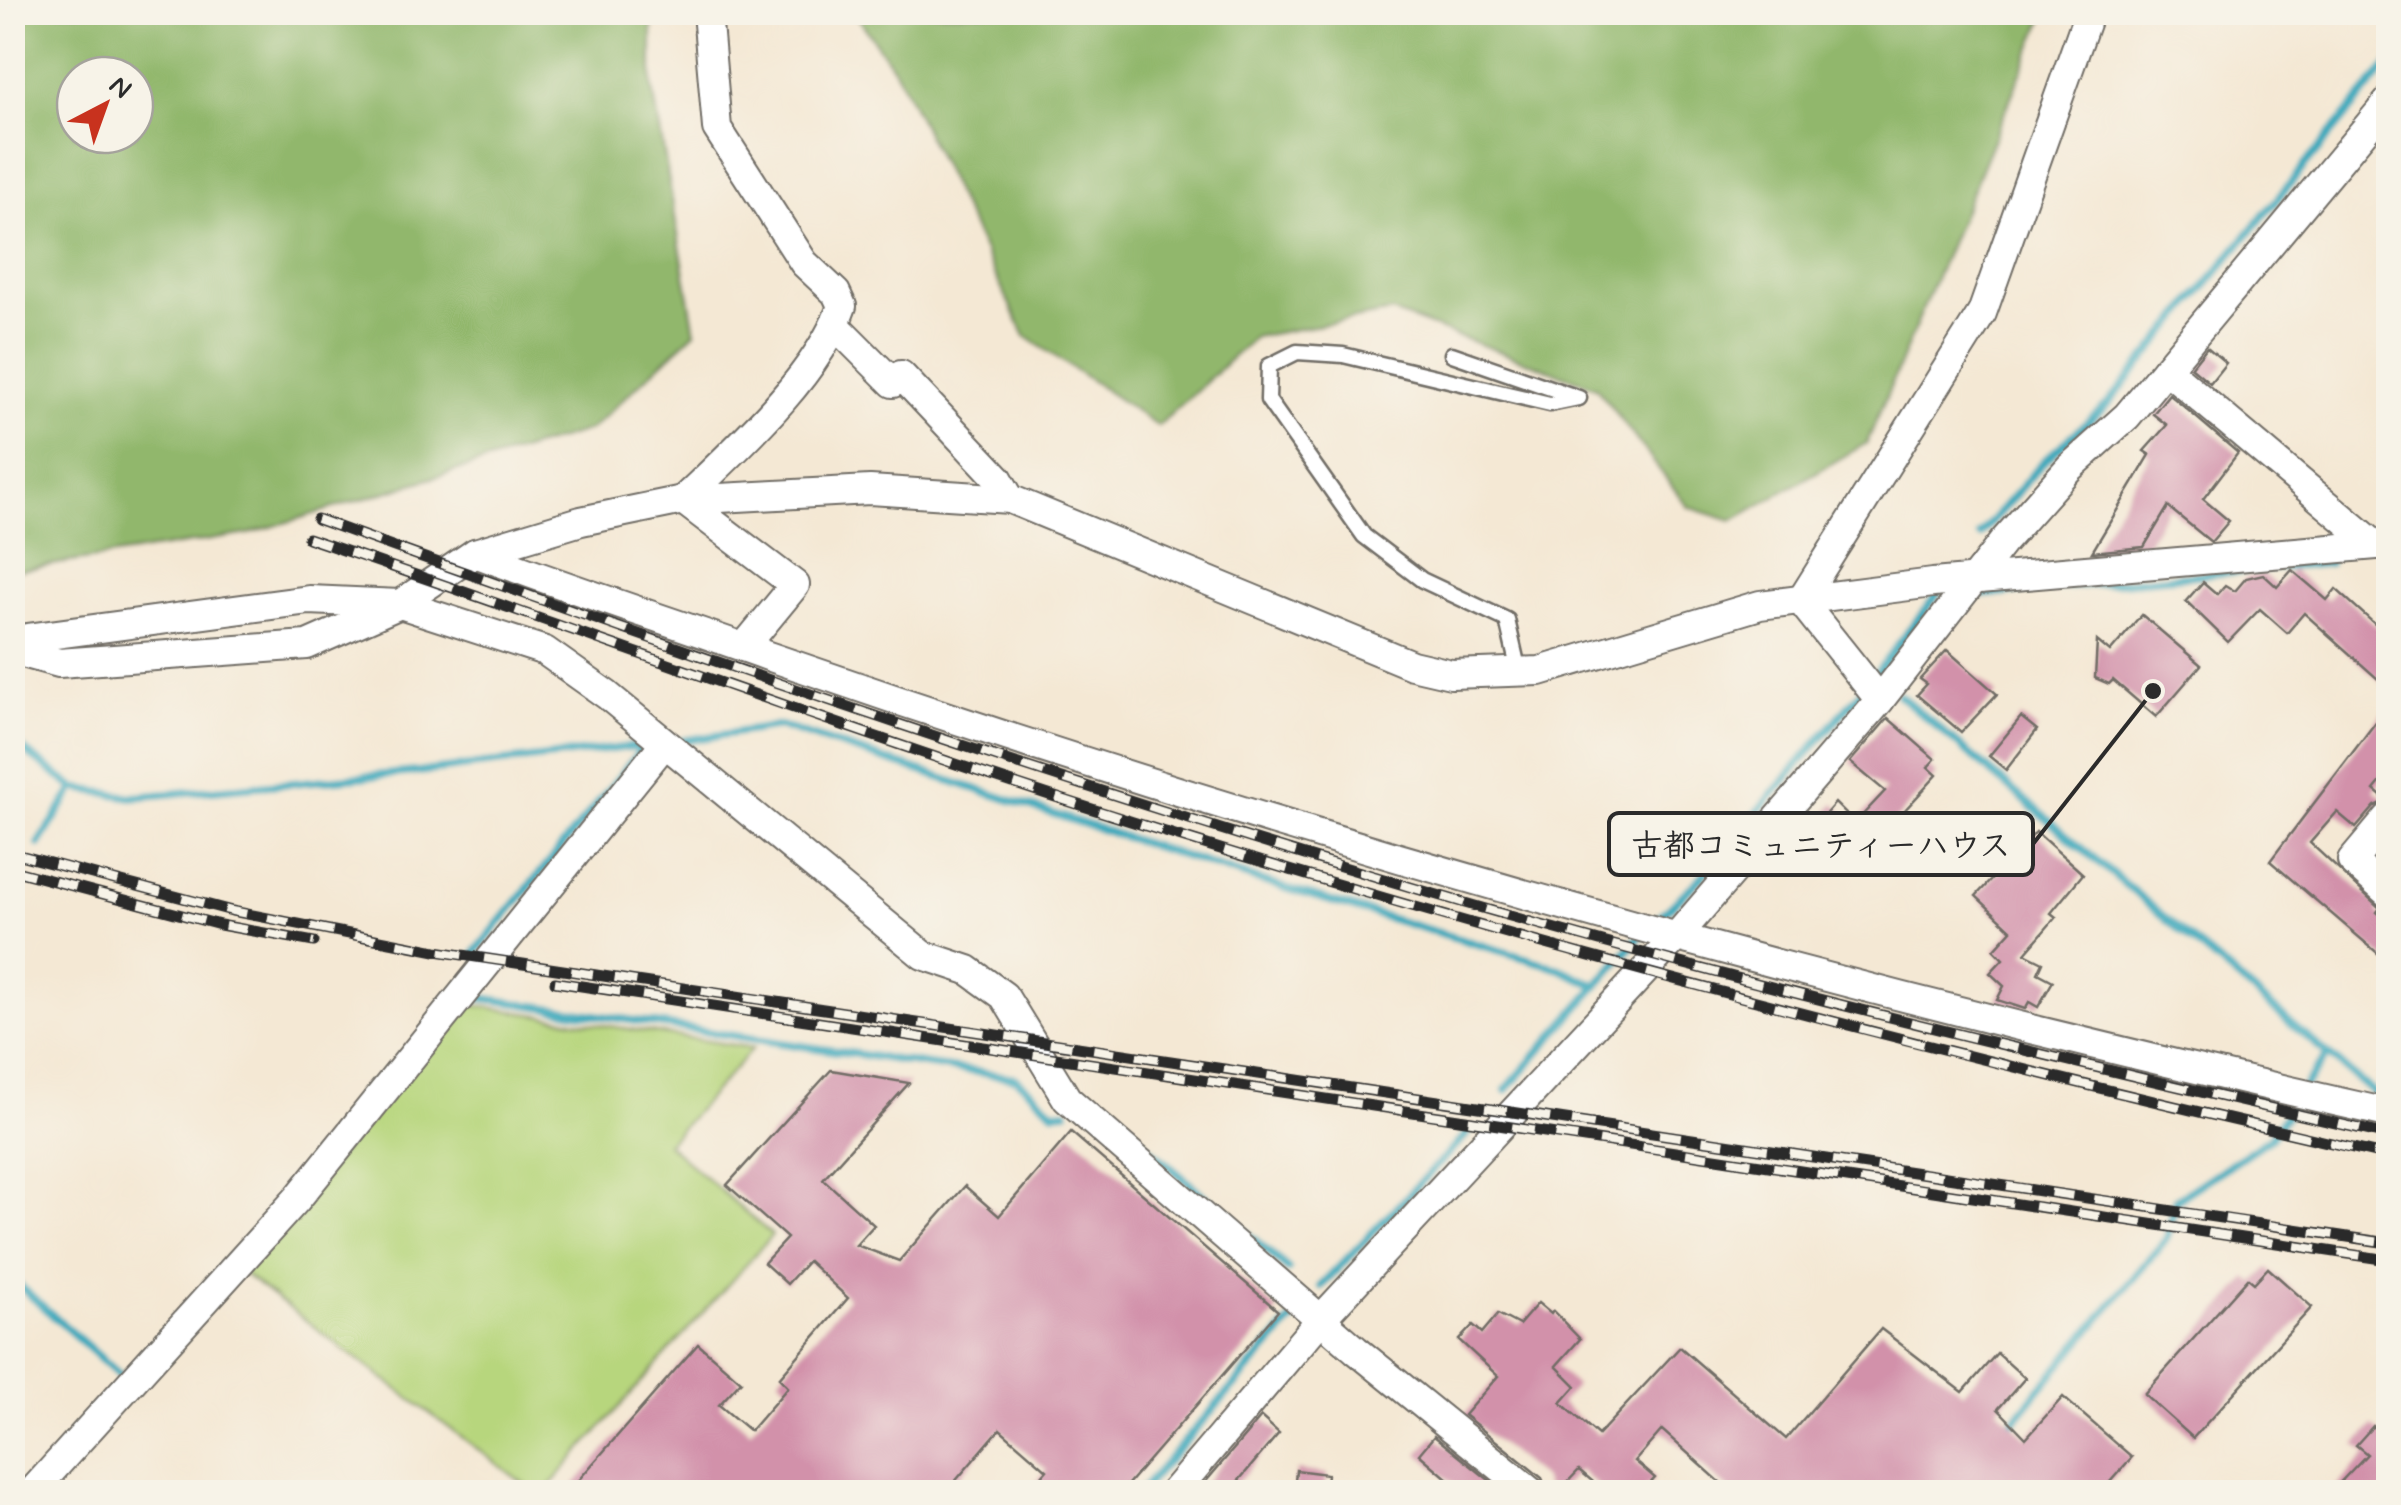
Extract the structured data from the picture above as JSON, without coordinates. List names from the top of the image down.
{
  "places": ["古都コミュニティーハウス"],
  "north": "top right"
}
